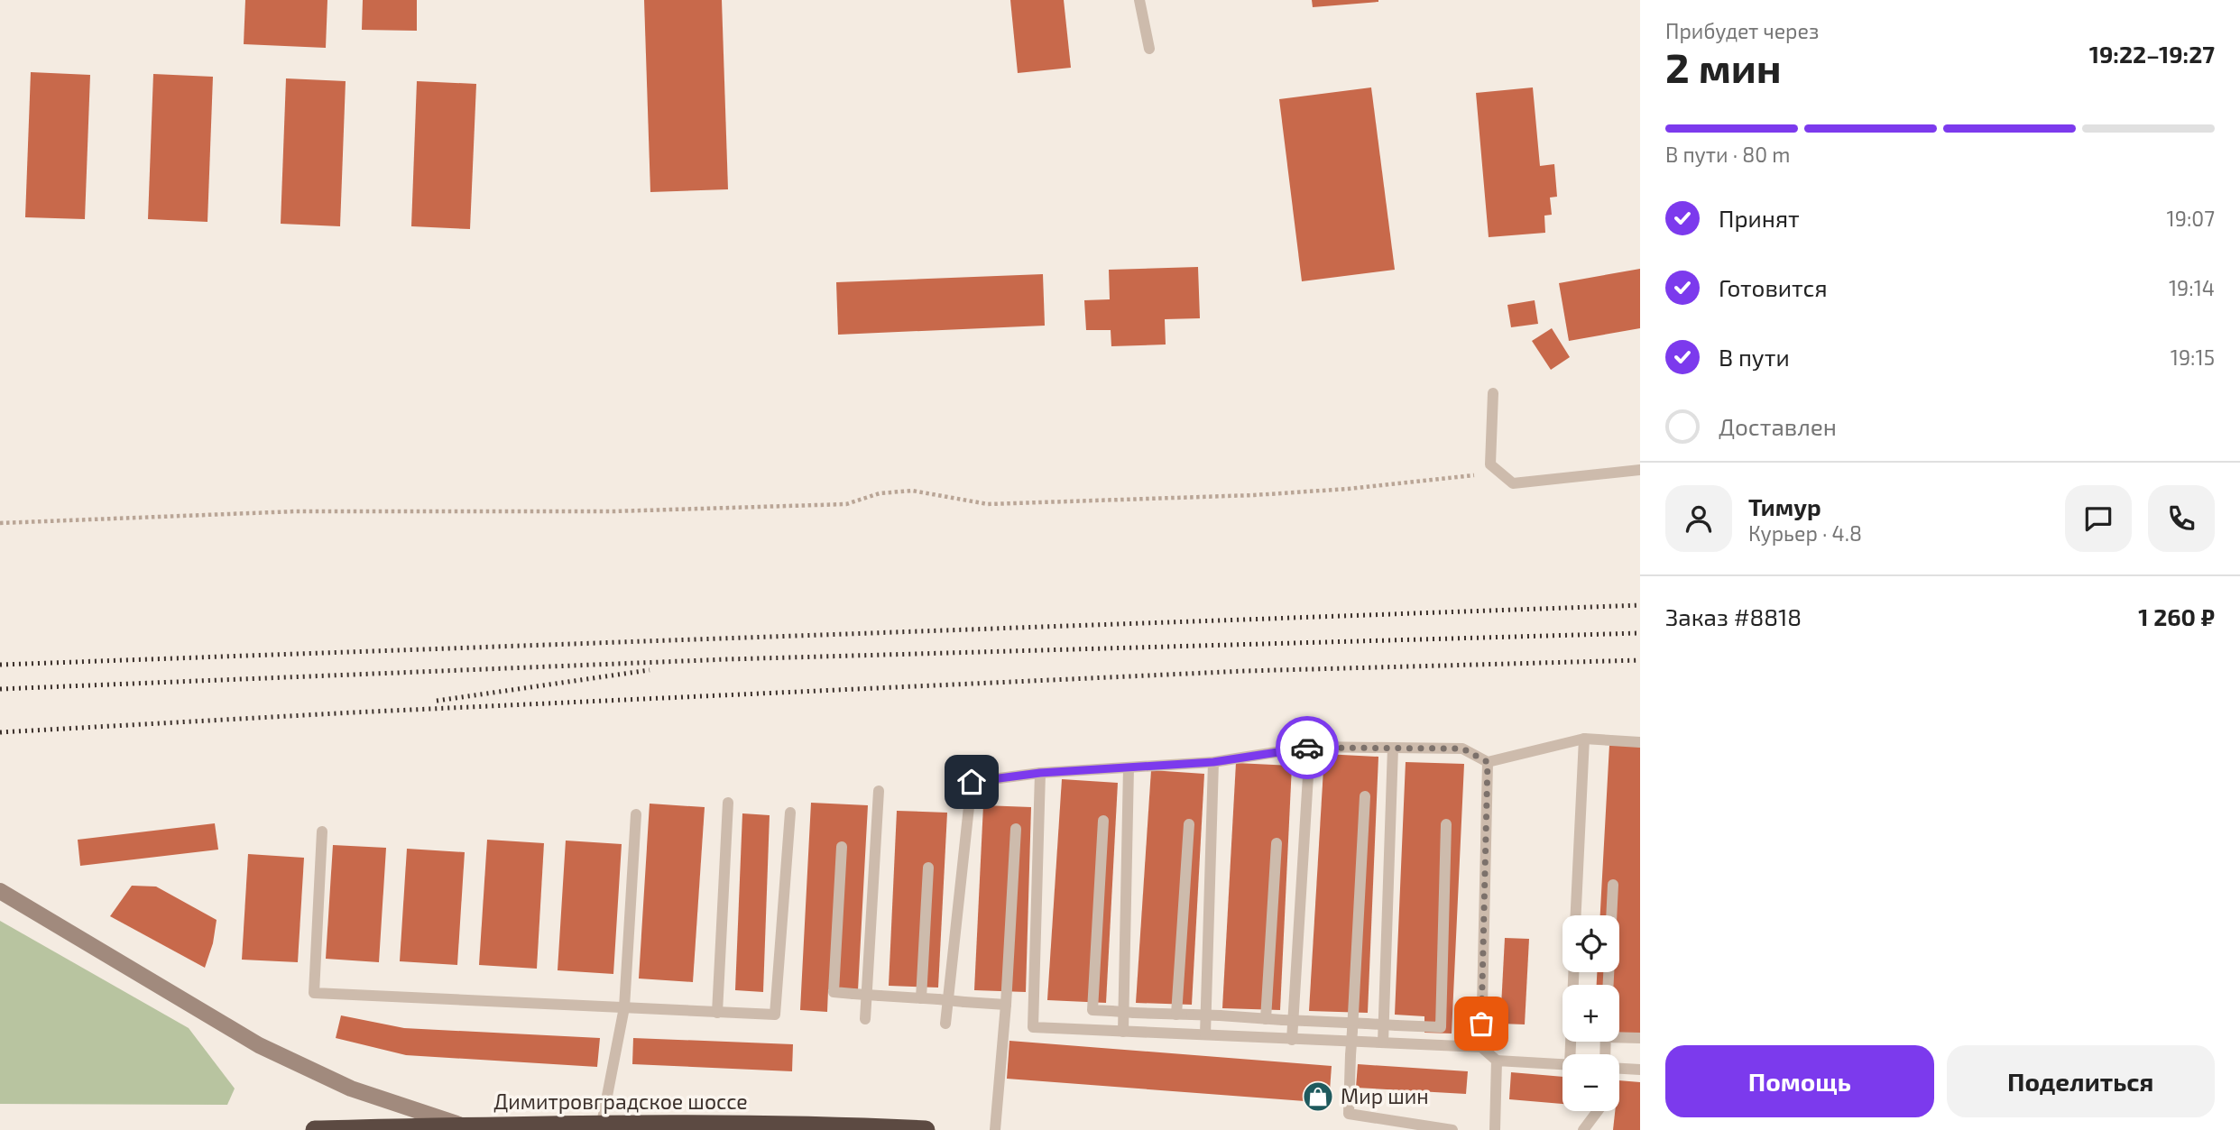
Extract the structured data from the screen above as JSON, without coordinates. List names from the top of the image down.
{
  "streets": {
    "highway": ["Димитровградское шоссе"]
  },
  "places": {
    "shop": ["Мир шин"]
  },
  "page": {
    "heading": ["2 мин", "Прибудет через", "19:22–19:27"],
    "panel": [
      "Тимур",
      "Курьер · 4.8",
      "Заказ #8818",
      "1 260 ₽"
    ],
    "bar": "В пути · 80 m",
    "list": [
      ["Принят", "19:07"],
      ["Готовится", "19:14"],
      ["В пути", "19:15"],
      "Доставлен"
    ],
    "map_buttons": ["+", "−"],
    "buttons": ["Помощь", "Поделиться"]
  }
}
